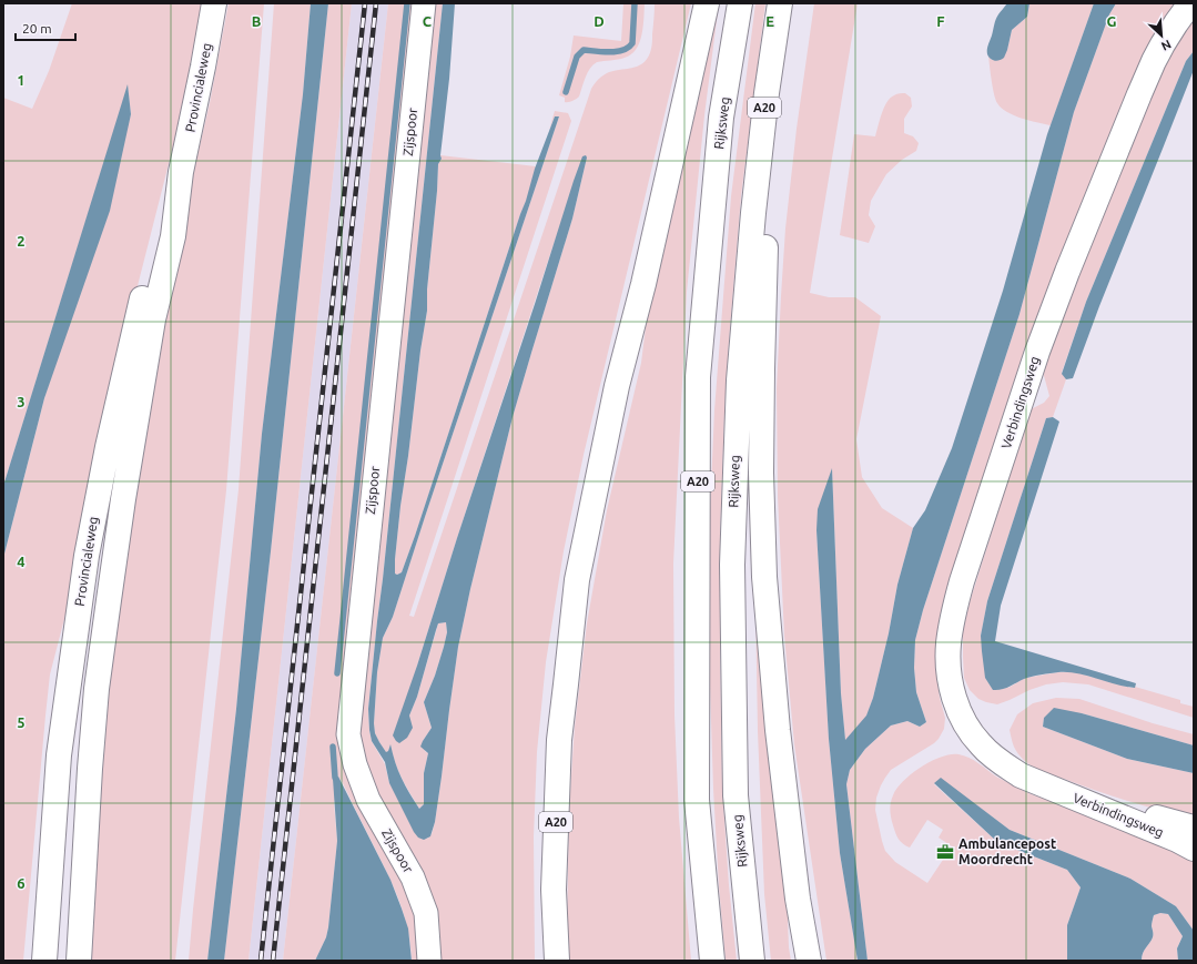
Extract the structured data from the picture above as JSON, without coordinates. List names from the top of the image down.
{
  "streets": {
    "main road": [
      "Provincialeweg",
      "A20",
      "Rijksweg",
      "Verbindingsweg"
    ],
    "street": ["Zijspoor"]
  },
  "crossings": [
    ["A20", "Rijksweg"]
  ],
  "places": {
    "office": ["Ambulancepost Moordrecht"]
  },
  "scale_bar": "20 m",
  "north": "bottom right",
  "grid": {
    "columns": [
      "B",
      "C",
      "D",
      "E",
      "F",
      "G"
    ],
    "rows": [
      "1",
      "2",
      "3",
      "4",
      "5",
      "6"
    ]
  }
}
